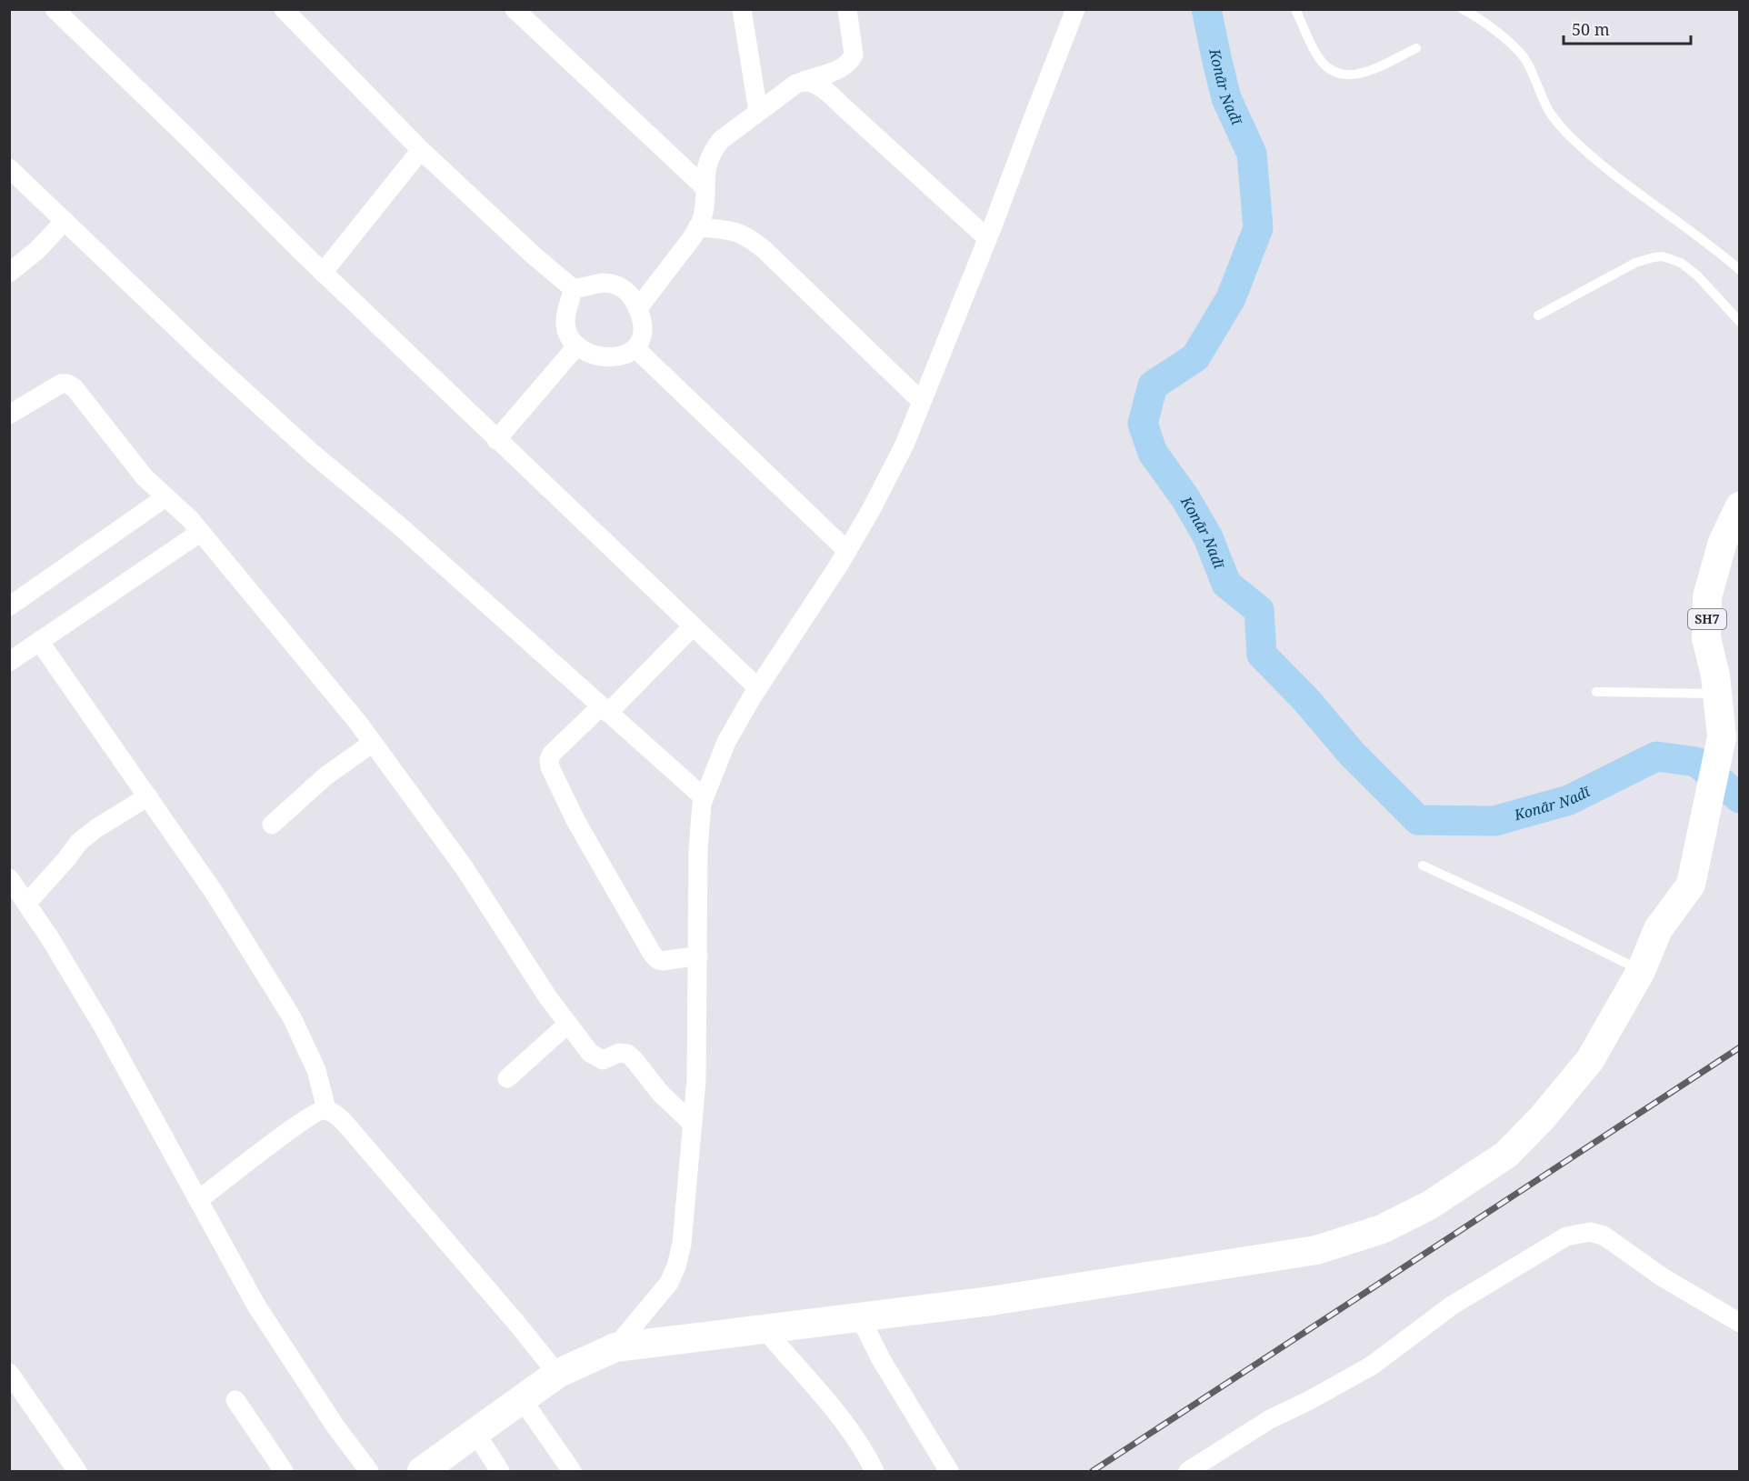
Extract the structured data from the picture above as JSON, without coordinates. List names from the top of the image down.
{
  "streets": {
    "main road": ["SH7"]
  },
  "water": ["Konār Nadī"],
  "scale_bar": "50 m"
}
